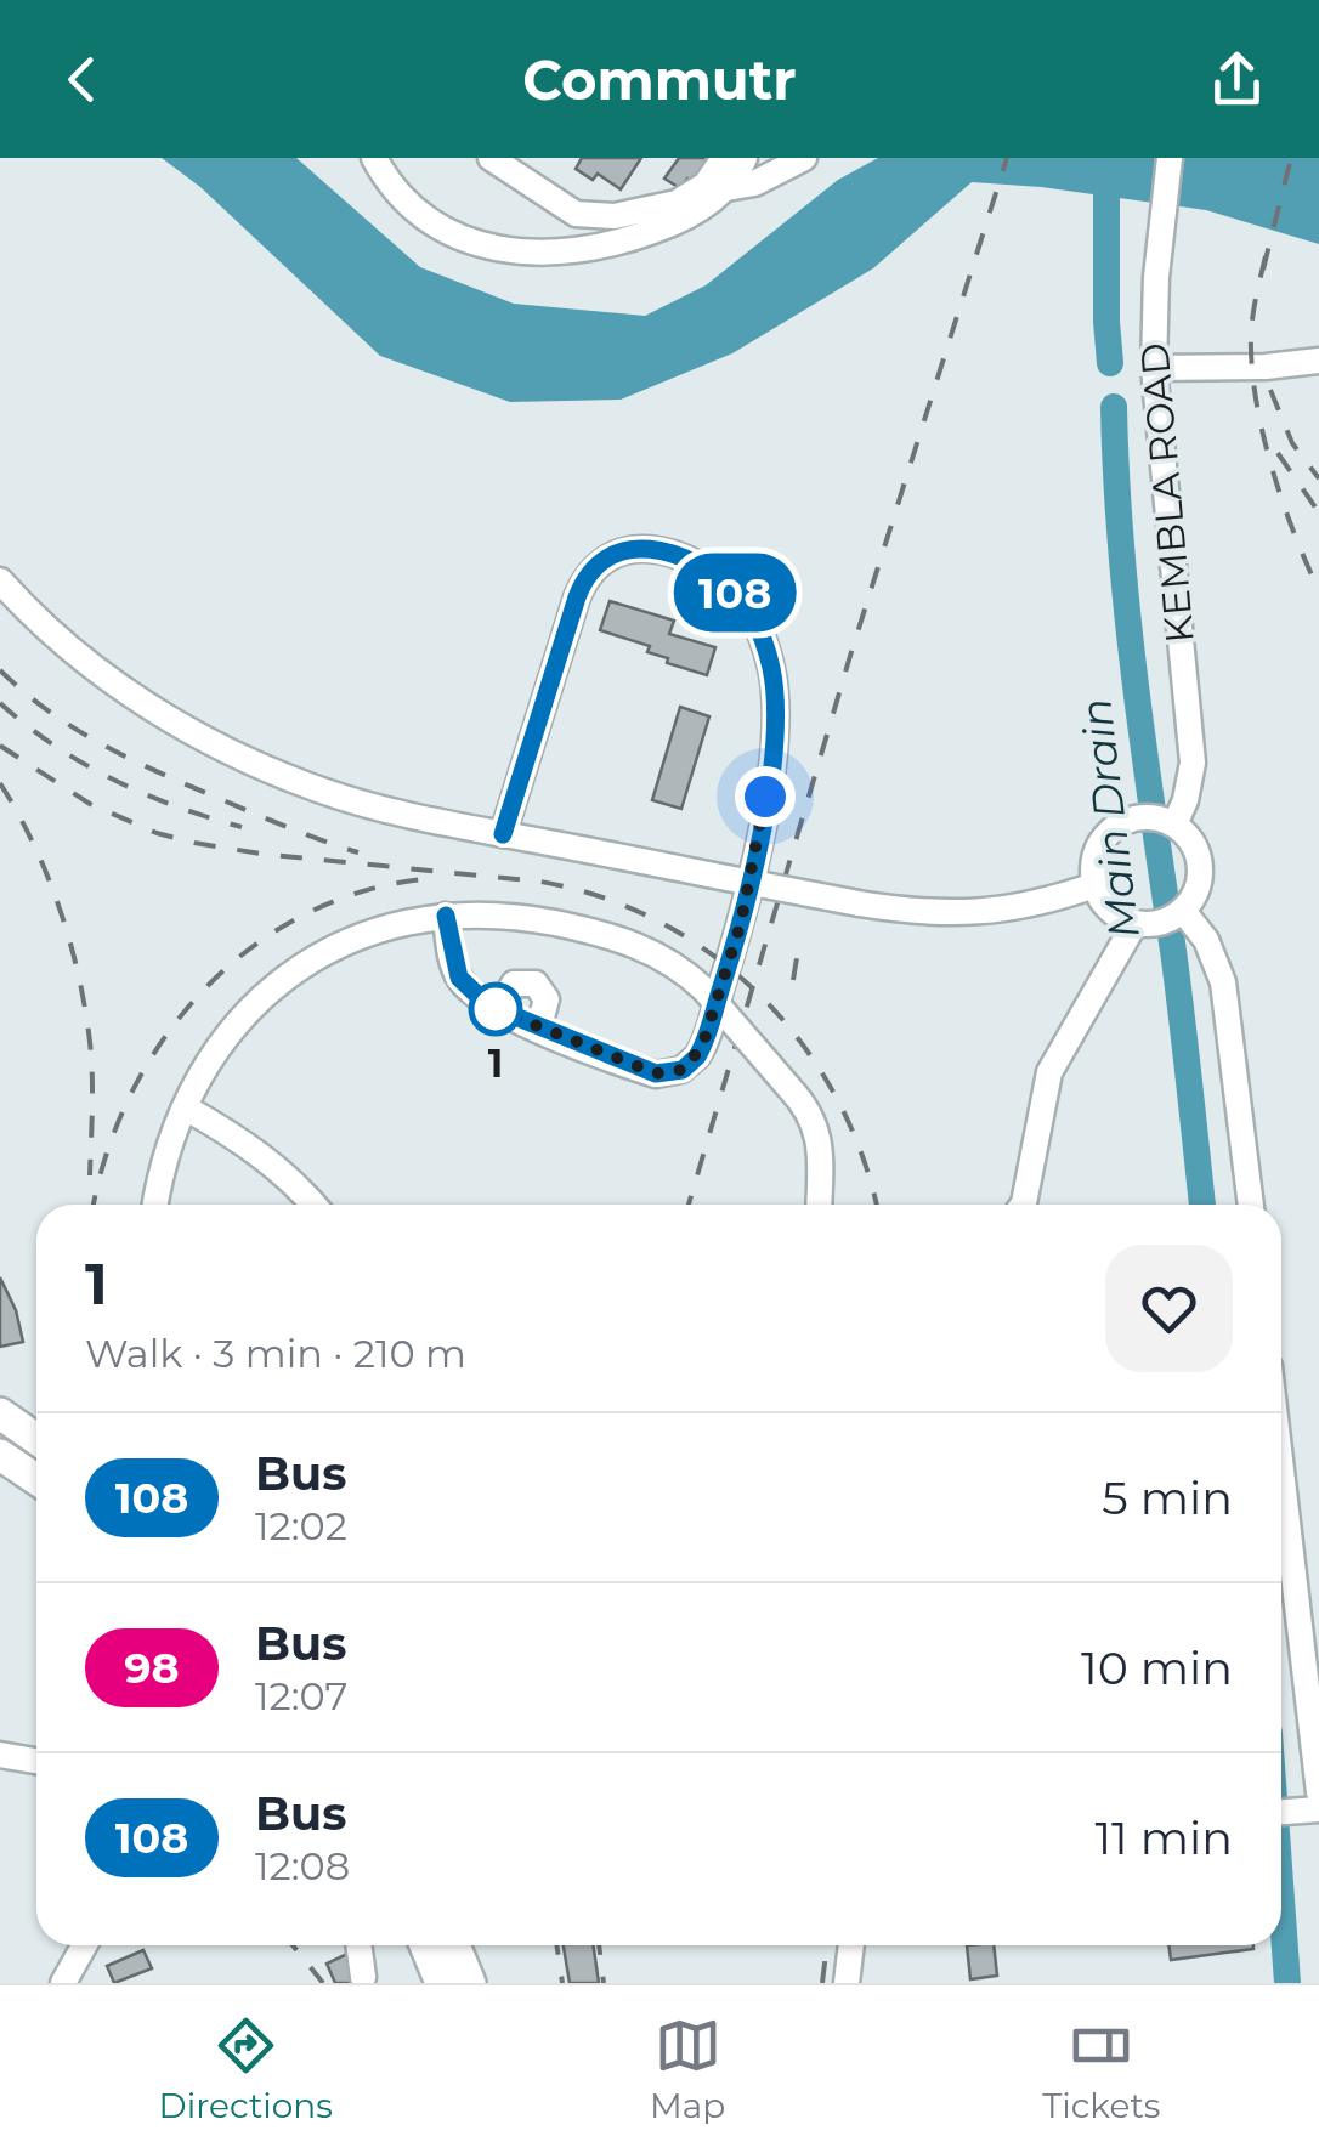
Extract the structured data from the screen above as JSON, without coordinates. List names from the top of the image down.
{
  "streets": {
    "street": ["KEMBLA ROAD"]
  },
  "water": ["Main Drain"],
  "places": ["1"],
  "lines": ["bus line 108"],
  "page": {
    "header": "Commutr",
    "on_map": "108",
    "heading": ["1", "Walk · 3 min · 210 m"],
    "list": [
      {
        "mark": "108",
        "name": "Bus",
        "note": "12:02",
        "value": "5 min"
      },
      {
        "mark": "98",
        "name": "Bus",
        "note": "12:07",
        "value": "10 min"
      },
      {
        "mark": "108",
        "name": "Bus",
        "note": "12:08",
        "value": "11 min"
      }
    ],
    "tabs": ["Directions", "Map", "Tickets"]
  }
}
